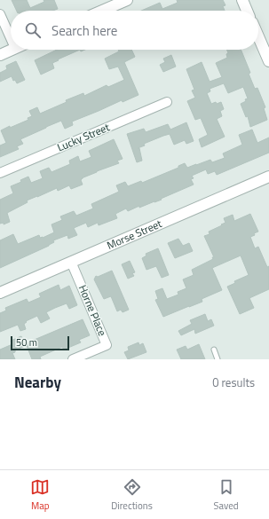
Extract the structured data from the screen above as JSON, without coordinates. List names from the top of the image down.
{
  "streets": {
    "street": ["Lucky Street", "Morse Street", "Horne Place"]
  },
  "crossings": [
    ["Morse Street", "Horne Place"]
  ],
  "scale_bar": "50 m",
  "page": {
    "search": "Search here",
    "scale": "50 m",
    "heading": ["Nearby", "0 results"],
    "nav": ["Map", "Directions", "Saved"]
  }
}
